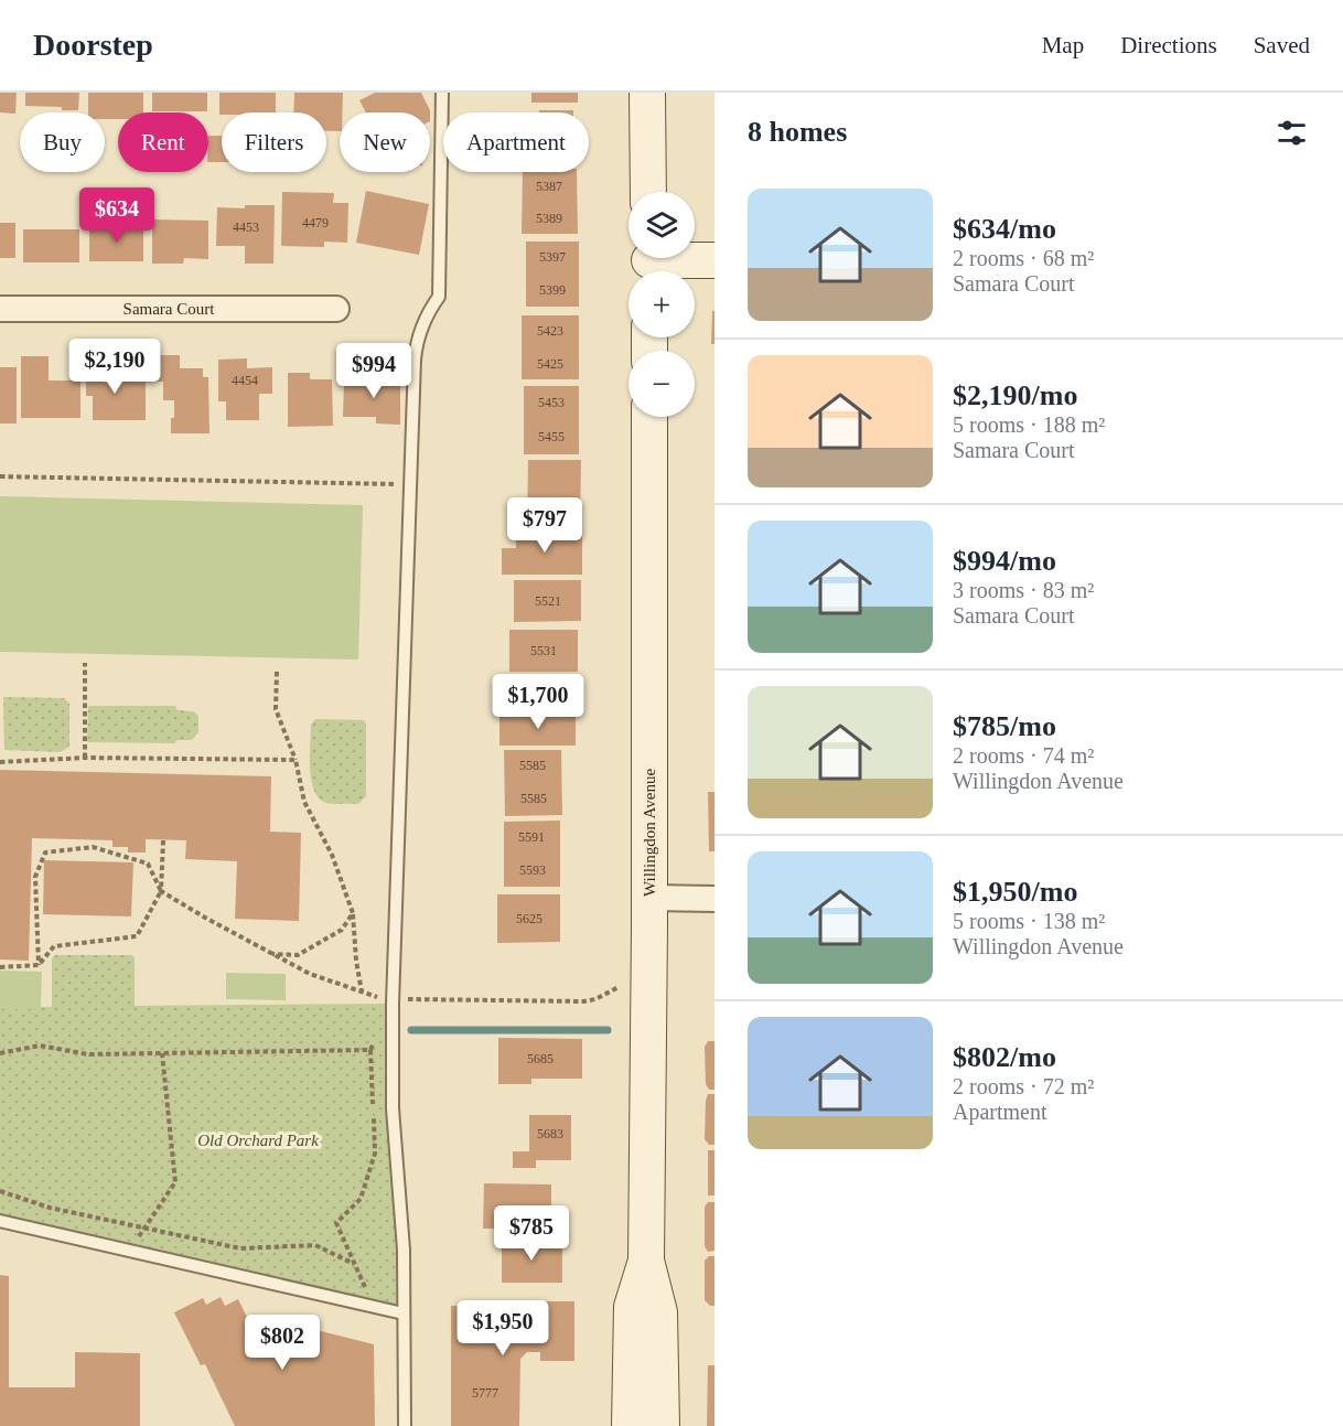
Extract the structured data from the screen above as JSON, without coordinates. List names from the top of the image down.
{
  "streets": {
    "main road": ["Willingdon Avenue"],
    "street": ["Samara Court"]
  },
  "parks": ["Old Orchard Park"],
  "house_numbers": [
    "5387",
    "5389",
    "4479",
    "4453",
    "5397",
    "5399",
    "5423",
    "5425",
    "4454",
    "5453",
    "5455",
    "5521",
    "5531",
    "5585",
    "5585",
    "5591",
    "5593",
    "5625",
    "5685",
    "5683",
    "5777"
  ],
  "page": {
    "header": "Doorstep",
    "nav": ["Map", "Directions", "Saved"],
    "heading": "8 homes",
    "chip": [
      "Buy",
      "Rent",
      "Filters",
      "New",
      "Apartment"
    ],
    "list": [
      {
        "name": "$634/mo",
        "note": "2 rooms · 68 m² · Samara Court"
      },
      {
        "name": "$2,190/mo",
        "note": "5 rooms · 188 m² · Samara Court"
      },
      {
        "name": "$994/mo",
        "note": "3 rooms · 83 m² · Samara Court"
      },
      {
        "name": "$785/mo",
        "note": "2 rooms · 74 m² · Willingdon Avenue"
      },
      {
        "name": "$1,950/mo",
        "note": "5 rooms · 138 m² · Willingdon Avenue"
      },
      {
        "name": "$802/mo",
        "note": "2 rooms · 72 m² · Apartment"
      }
    ],
    "price": [
      "$634",
      "$2,190",
      "$994",
      "$797",
      "$1,700",
      "$785",
      "$1,950",
      "$802"
    ],
    "map_buttons": ["+", "−"]
  }
}
